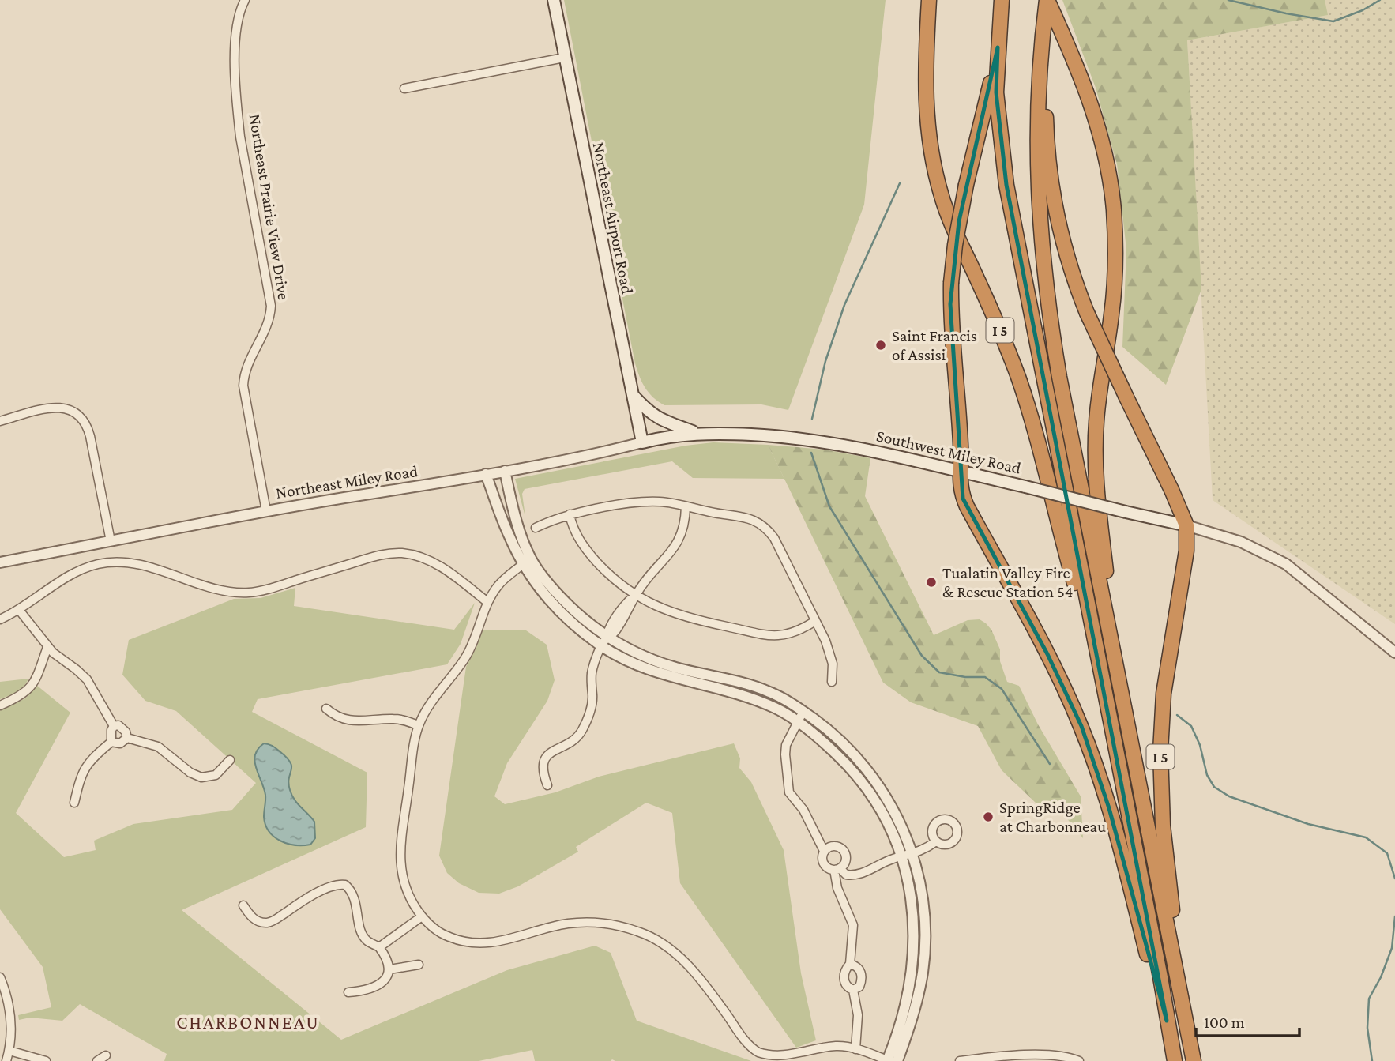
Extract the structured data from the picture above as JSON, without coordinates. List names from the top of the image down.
{
  "streets": {
    "highway": ["I 5"],
    "main road": ["Northeast Airport Road", "Southwest Miley Road", "Northeast Miley Road"],
    "street": ["Northeast Prairie View Drive"]
  },
  "crossings": [
    ["Northeast Prairie View Drive", "Northeast Miley Road"],
    ["Northeast Airport Road", "Northeast Miley Road"],
    ["I 5", "Southwest Miley Road"],
    ["Southwest Miley Road", "Northeast Miley Road"]
  ],
  "districts": ["CHARBONNEAU"],
  "places": ["Saint Francis of Assisi", "Tualatin Valley Fire & Rescue Station 54", "SpringRidge at Charbonneau"],
  "scale_bar": "100 m"
}
